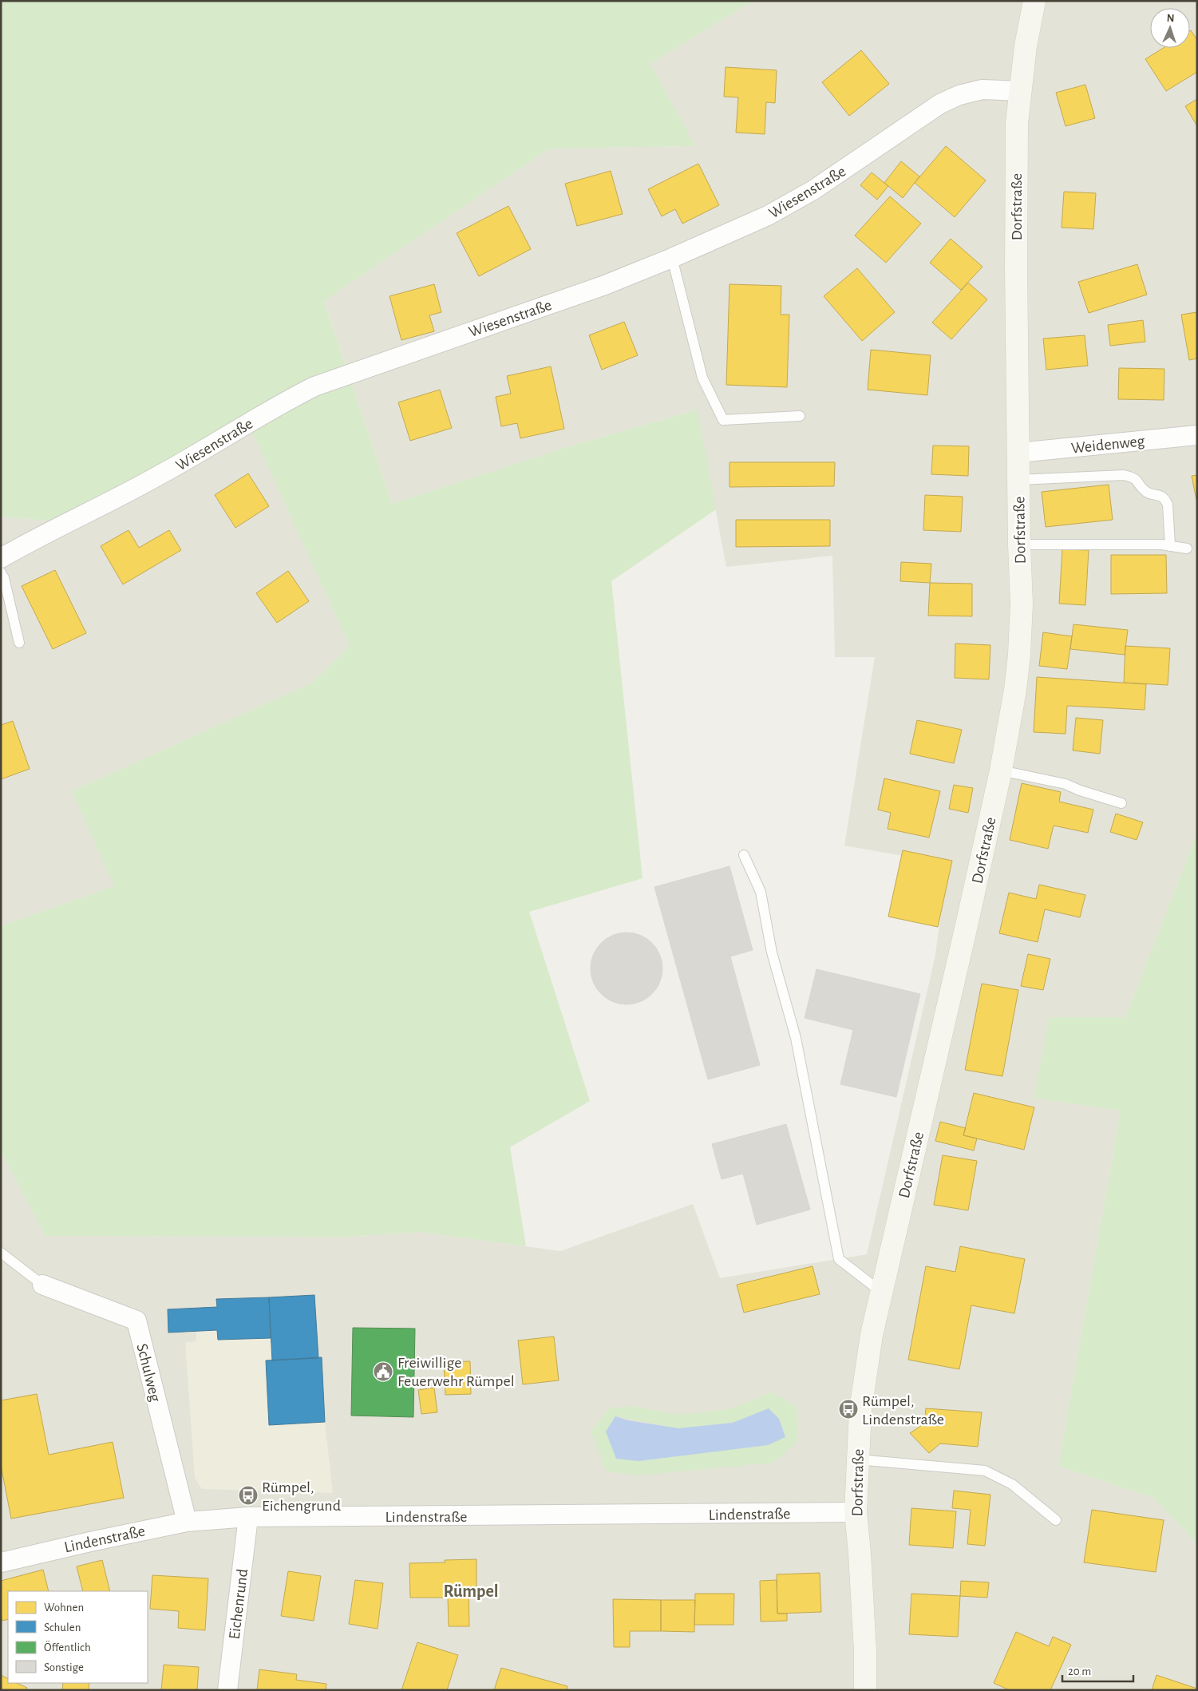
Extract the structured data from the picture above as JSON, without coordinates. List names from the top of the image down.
{
  "streets": {
    "street": [
      "Wiesenstraße",
      "Dorfstraße",
      "Weidenweg",
      "Schulweg",
      "Lindenstraße",
      "Eichenrund"
    ]
  },
  "crossings": [
    ["Wiesenstraße", "Dorfstraße"],
    ["Dorfstraße", "Weidenweg"],
    ["Dorfstraße", "Lindenstraße"],
    ["Schulweg", "Lindenstraße"],
    ["Lindenstraße", "Eichenrund"]
  ],
  "districts": ["Rümpel"],
  "places": {
    "public building": ["Freiwillige Feuerwehr Rümpel"],
    "bus stop": ["Rümpel, Lindenstraße", "Rümpel, Eichengrund"]
  },
  "legend": [
    "Wohnen",
    "Schulen",
    "Öffentlich",
    "Sonstige"
  ],
  "scale_bar": "20 m",
  "north": "top"
}
